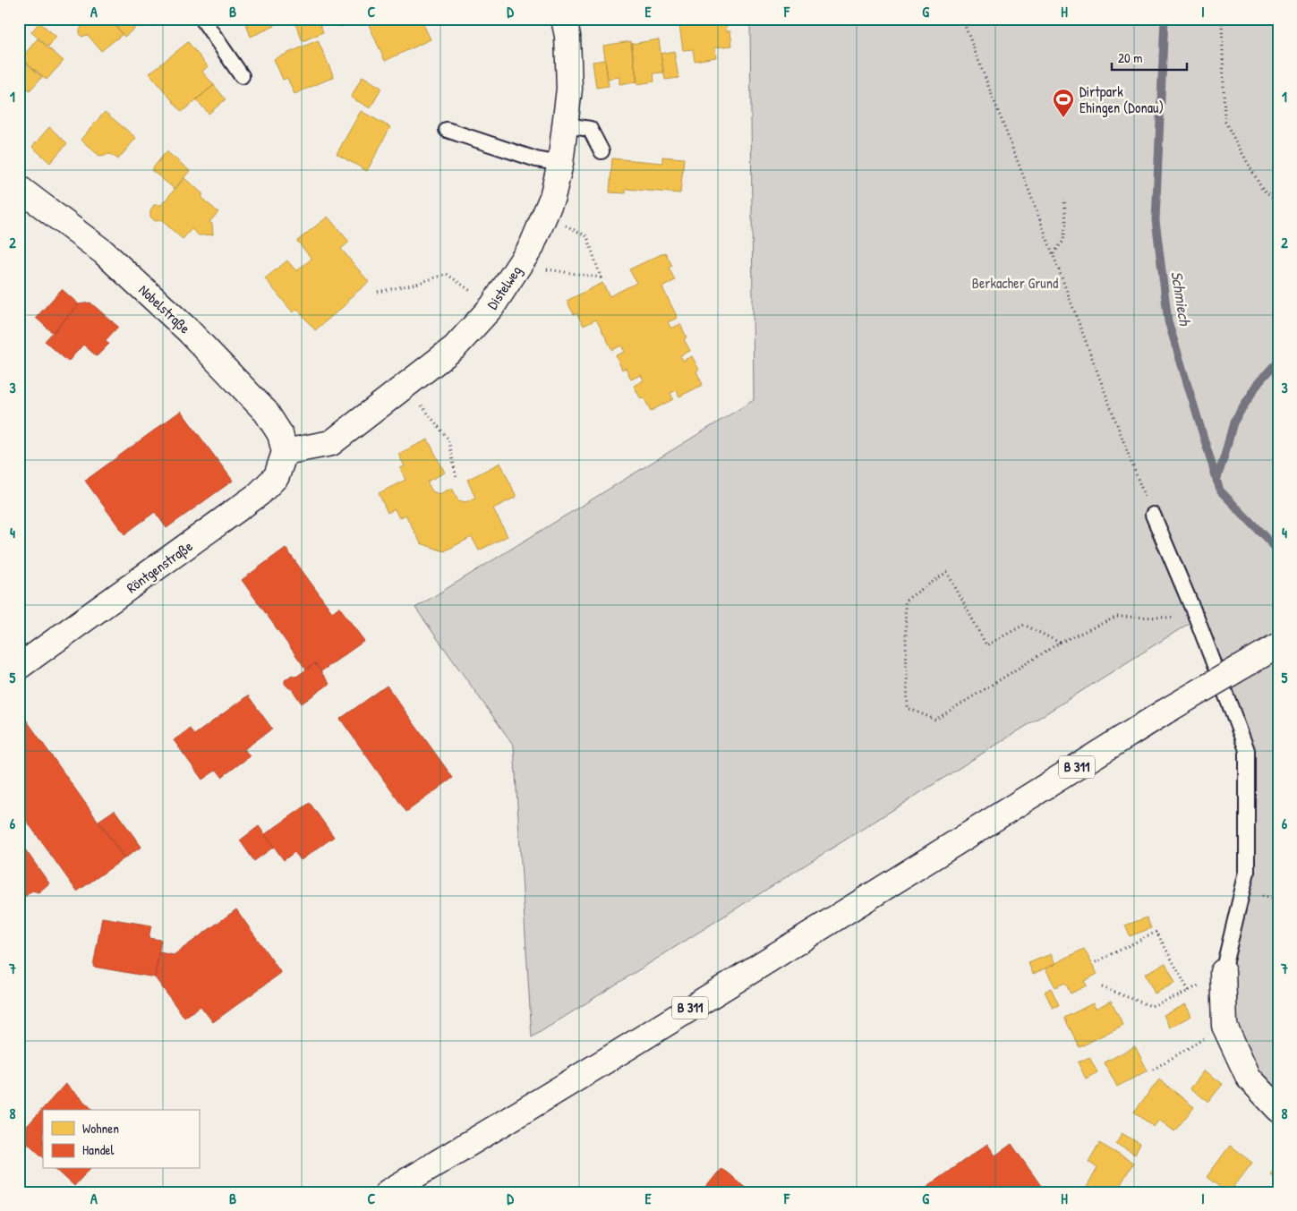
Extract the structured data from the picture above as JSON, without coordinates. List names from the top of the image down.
{
  "streets": {
    "street": [
      "Distelweg",
      "Nobelstraße",
      "Röntgenstraße",
      "B 311"
    ]
  },
  "crossings": [
    ["Distelweg", "Nobelstraße"],
    ["Distelweg", "Röntgenstraße"],
    ["Nobelstraße", "Röntgenstraße"]
  ],
  "water": ["Schmiech"],
  "parks": ["Berkacher Grund"],
  "places": {
    "sports": ["Dirtpark Ehingen (Donau)"]
  },
  "legend": ["Wohnen", "Handel"],
  "scale_bar": "20 m",
  "grid": {
    "columns": [
      "A",
      "B",
      "C",
      "D",
      "E",
      "F",
      "G",
      "H",
      "I"
    ],
    "rows": [
      "1",
      "2",
      "3",
      "4",
      "5",
      "6",
      "7",
      "8"
    ]
  }
}
